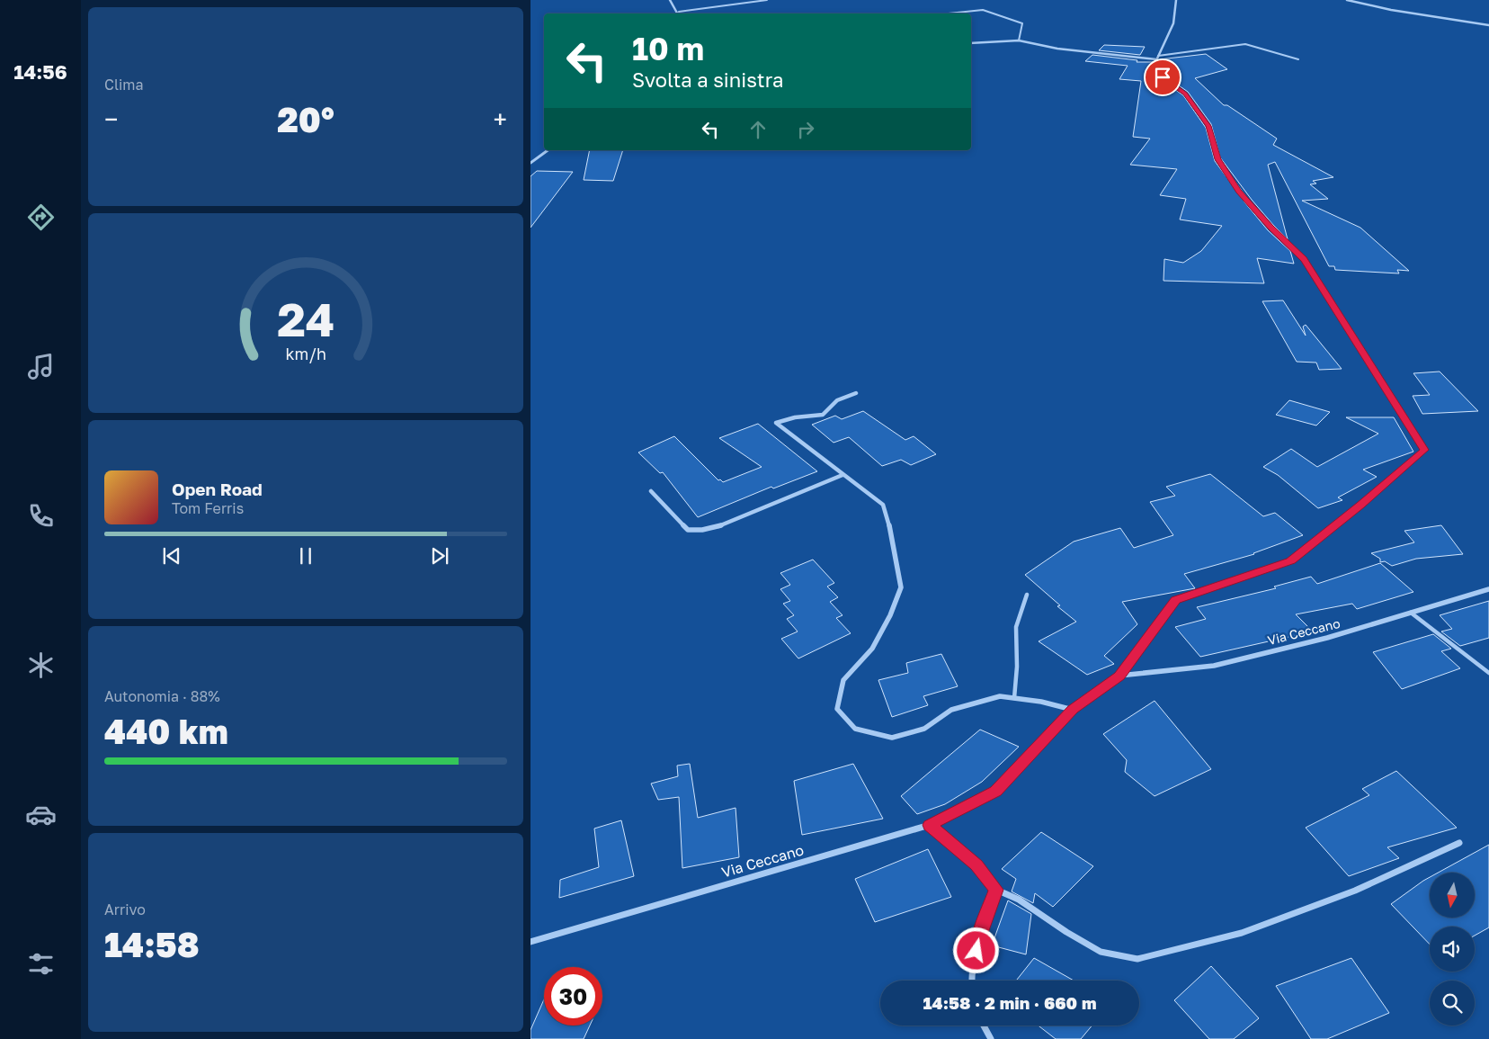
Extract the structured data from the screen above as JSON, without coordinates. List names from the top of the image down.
{
  "streets": {
    "street": ["Via Ceccano"]
  },
  "north": "bottom",
  "page": {
    "tabs": "14:56",
    "tile": [
      "Clima",
      ["Autonomia · 88%", "440 km"],
      ["Arrivo", "14:58"]
    ],
    "turn": ["10 m", "Svolta a sinistra"],
    "heat": ["−", "20°", "+"],
    "song": ["Open Road", "Tom Ferris"],
    "limit": "30",
    "trip": "14:58 · 2 min · 660 m",
    "gauge": ["24", "km/h"]
  }
}
